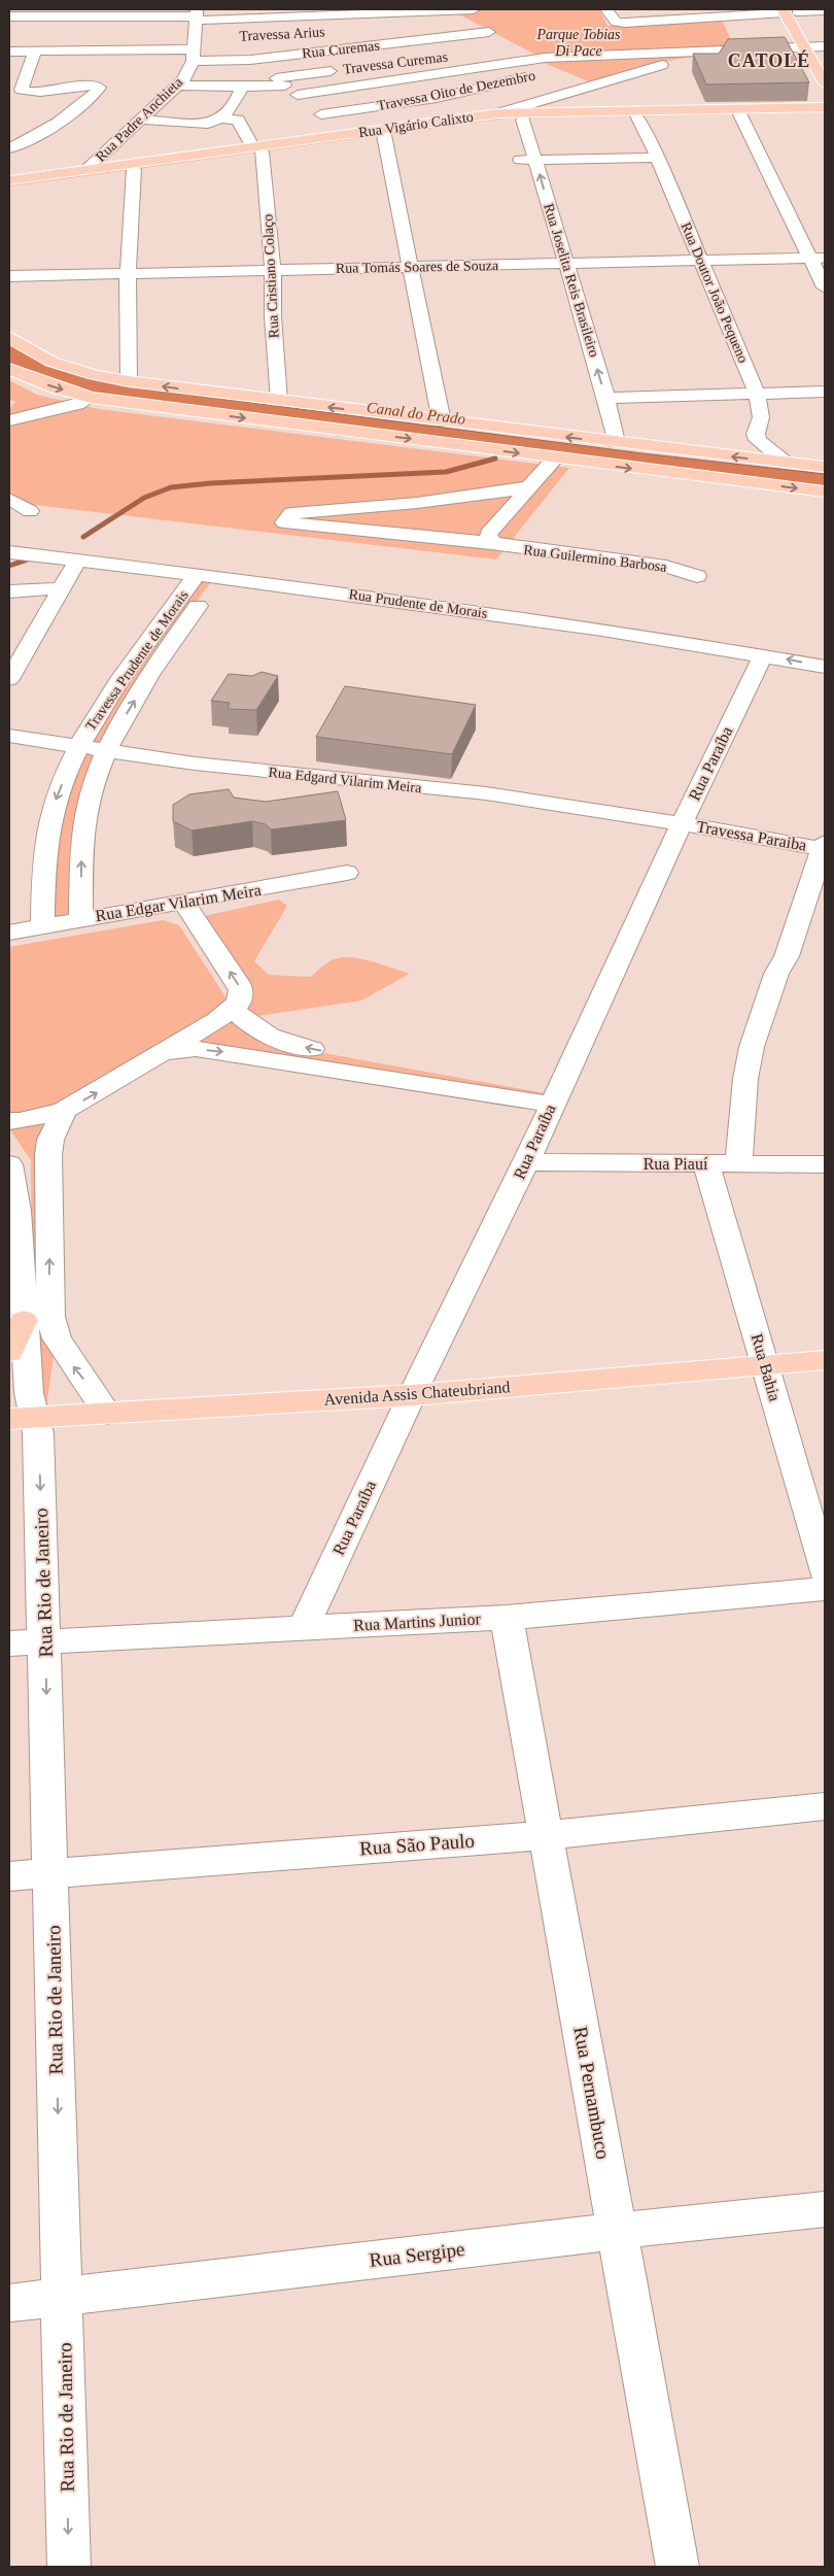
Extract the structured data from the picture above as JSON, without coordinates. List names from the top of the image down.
{
  "streets": {
    "main road": ["Rua Vigário Calixto", "Avenida Assis Chateubriand"],
    "street": [
      "Rua Curemas",
      "Travessa Curemas",
      "Travessa Oito de Dezembro",
      "Rua Padre Anchieta",
      "Rua Tomás Soares de Souza",
      "Rua Cristiano Colaço",
      "Rua Joselita Reis Brasileiro",
      "Rua Doutor João Pequeno",
      "Rua Guilermino Barbosa",
      "Rua Prudente de Morais",
      "Travessa Prudente de Morais",
      "Rua Paraíba",
      "Rua Edgard Vilarim Meira",
      "Travessa Paraiba",
      "Rua Edgar Vilarim Meira",
      "Rua Piauí",
      "Rua Bahia",
      "Rua Rio de Janeiro",
      "Rua Martins Junior",
      "Rua São Paulo",
      "Rua Pernambuco",
      "Rua Sergipe"
    ]
  },
  "crossings": [
    ["Rua Curemas", "Rua Padre Anchieta"],
    ["Travessa Curemas", "Rua Padre Anchieta"],
    ["Rua Padre Anchieta", "Rua Vigário Calixto"],
    ["Rua Vigário Calixto", "Rua Cristiano Colaço"],
    ["Rua Vigário Calixto", "Rua Joselita Reis Brasileiro"],
    ["Rua Vigário Calixto", "Rua Doutor João Pequeno"],
    ["Rua Tomás Soares de Souza", "Rua Cristiano Colaço"],
    ["Rua Tomás Soares de Souza", "Rua Joselita Reis Brasileiro"],
    ["Rua Tomás Soares de Souza", "Rua Doutor João Pequeno"],
    ["Rua Prudente de Morais", "Travessa Prudente de Morais"],
    ["Rua Prudente de Morais", "Rua Paraíba"],
    ["Travessa Prudente de Morais", "Rua Edgard Vilarim Meira"],
    ["Travessa Prudente de Morais", "Rua Edgar Vilarim Meira"],
    ["Rua Paraíba", "Rua Edgard Vilarim Meira"],
    ["Rua Paraíba", "Travessa Paraiba"],
    ["Rua Paraíba", "Rua Piauí"],
    ["Rua Paraíba", "Avenida Assis Chateubriand"],
    ["Rua Paraíba", "Rua Martins Junior"],
    ["Rua Edgard Vilarim Meira", "Travessa Paraiba"],
    ["Rua Piauí", "Rua Bahia"],
    ["Rua Bahia", "Avenida Assis Chateubriand"],
    ["Avenida Assis Chateubriand", "Rua Rio de Janeiro"],
    ["Rua Rio de Janeiro", "Rua Martins Junior"],
    ["Rua Rio de Janeiro", "Rua São Paulo"],
    ["Rua Rio de Janeiro", "Rua Sergipe"],
    ["Rua Martins Junior", "Rua Pernambuco"],
    ["Rua São Paulo", "Rua Pernambuco"],
    ["Rua Pernambuco", "Rua Sergipe"]
  ],
  "one_way": ["Rua Rio de Janeiro"],
  "districts": ["CATOLÉ"],
  "water": ["Canal do Prado"],
  "parks": ["Parque Tobias Di Pace"]
}
